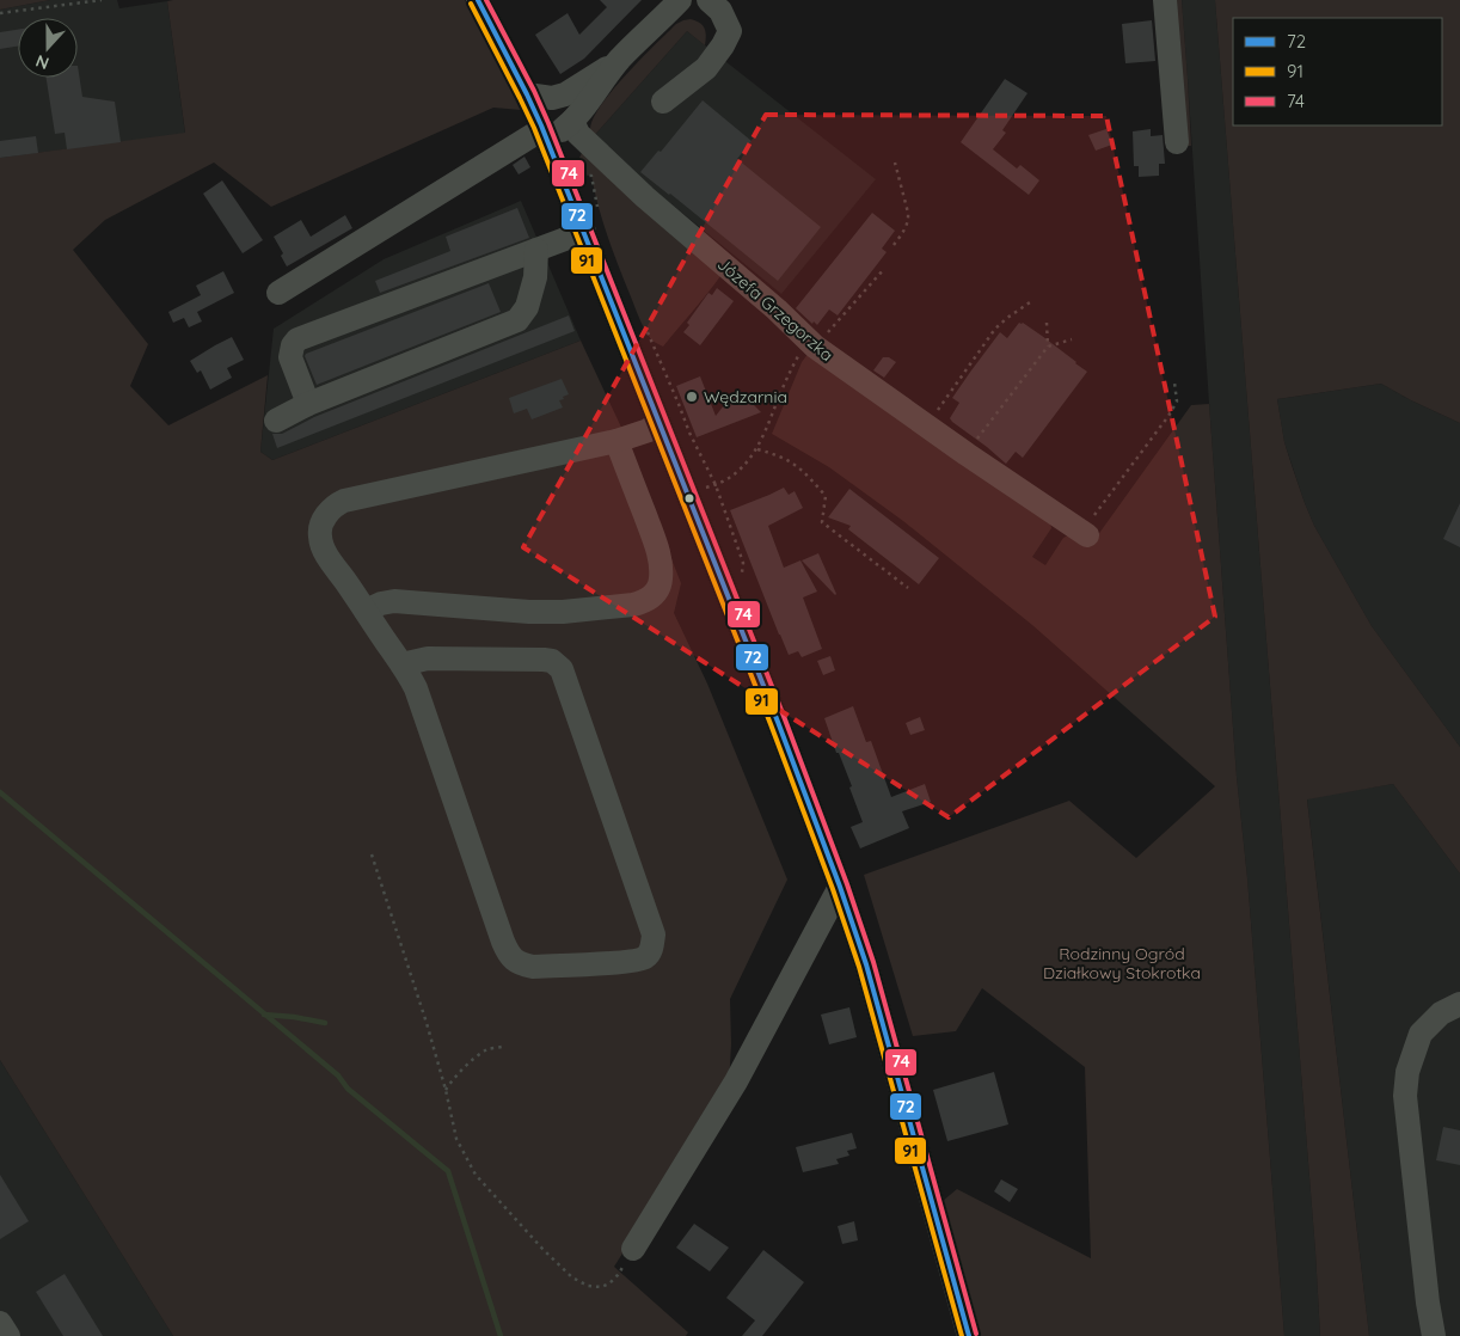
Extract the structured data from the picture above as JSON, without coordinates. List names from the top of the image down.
{
  "streets": {
    "street": ["Józefa Grzegorzka"]
  },
  "parks": ["Rodzinny Ogród Działkowy Stokrotka"],
  "places": ["Wędzarnia"],
  "lines": ["transit line 72", "transit line 74", "transit line 91"],
  "legend": ["72", "91", "74"],
  "north": "bottom"
}
